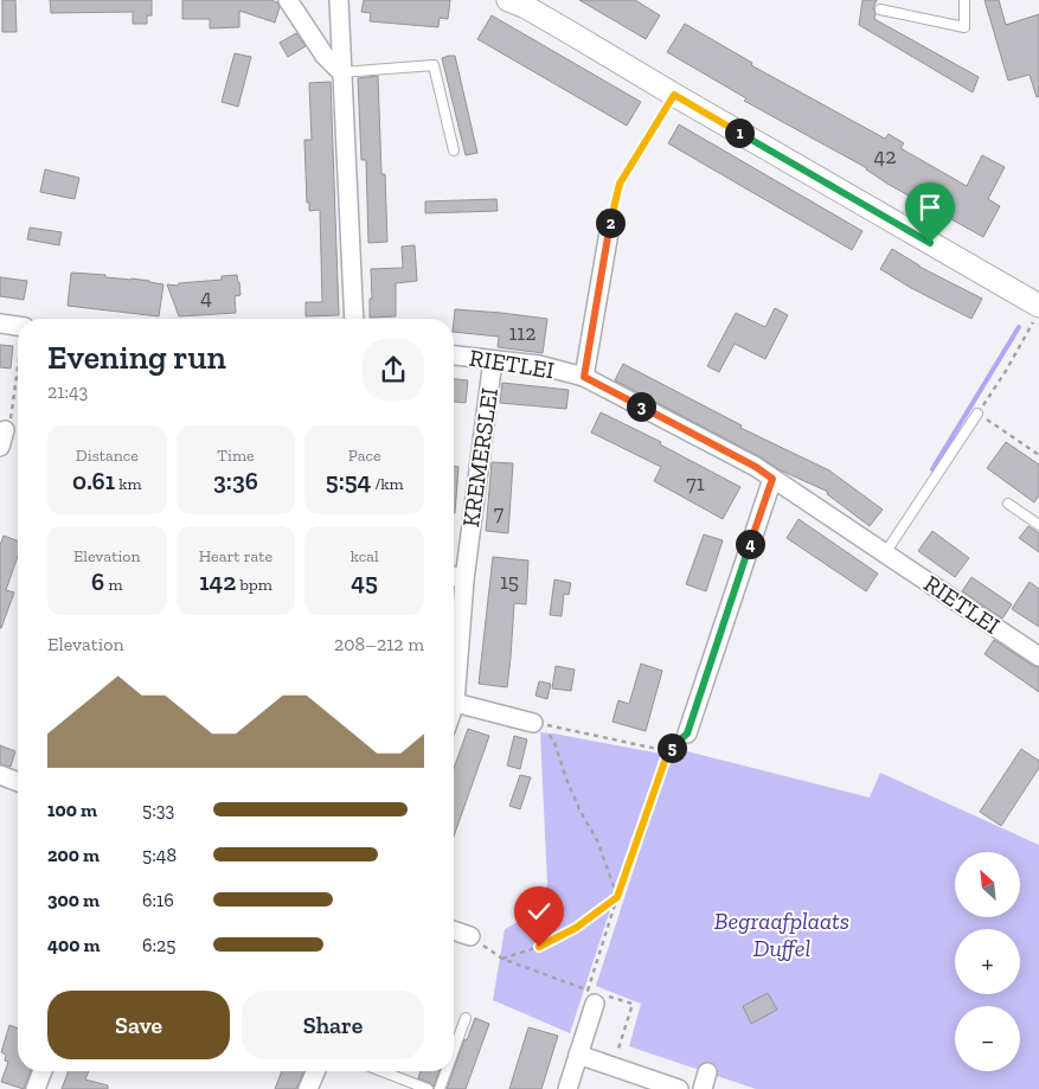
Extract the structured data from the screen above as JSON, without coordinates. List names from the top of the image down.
{
  "streets": {
    "street": ["RIETLEI", "KREMERSLEI"]
  },
  "crossings": [
    ["RIETLEI", "KREMERSLEI"]
  ],
  "parks": ["Begraafplaats Duffel"],
  "house_numbers": [
    "42",
    "4",
    "112",
    "71",
    "7",
    "15"
  ],
  "north": "top left",
  "page": {
    "pins": [
      "1",
      "2",
      "3",
      "4",
      "5"
    ],
    "heading": ["Evening run", "21:43"],
    "stats": [
      ["Distance", "0.61 km"],
      ["Time", "3:36"],
      ["Pace", "5:54 /km"],
      ["Elevation", "6 m"],
      ["Heart rate", "142 bpm"],
      ["kcal", "45"]
    ],
    "chart": ["Elevation", "208–212 m"],
    "list": [
      {
        "name": "100 m",
        "note": "5:33"
      },
      {
        "name": "200 m",
        "note": "5:48"
      },
      {
        "name": "300 m",
        "note": "6:16"
      },
      {
        "name": "400 m",
        "note": "6:25"
      }
    ],
    "map_buttons": ["+", "−"],
    "buttons": ["Save", "Share"]
  }
}
